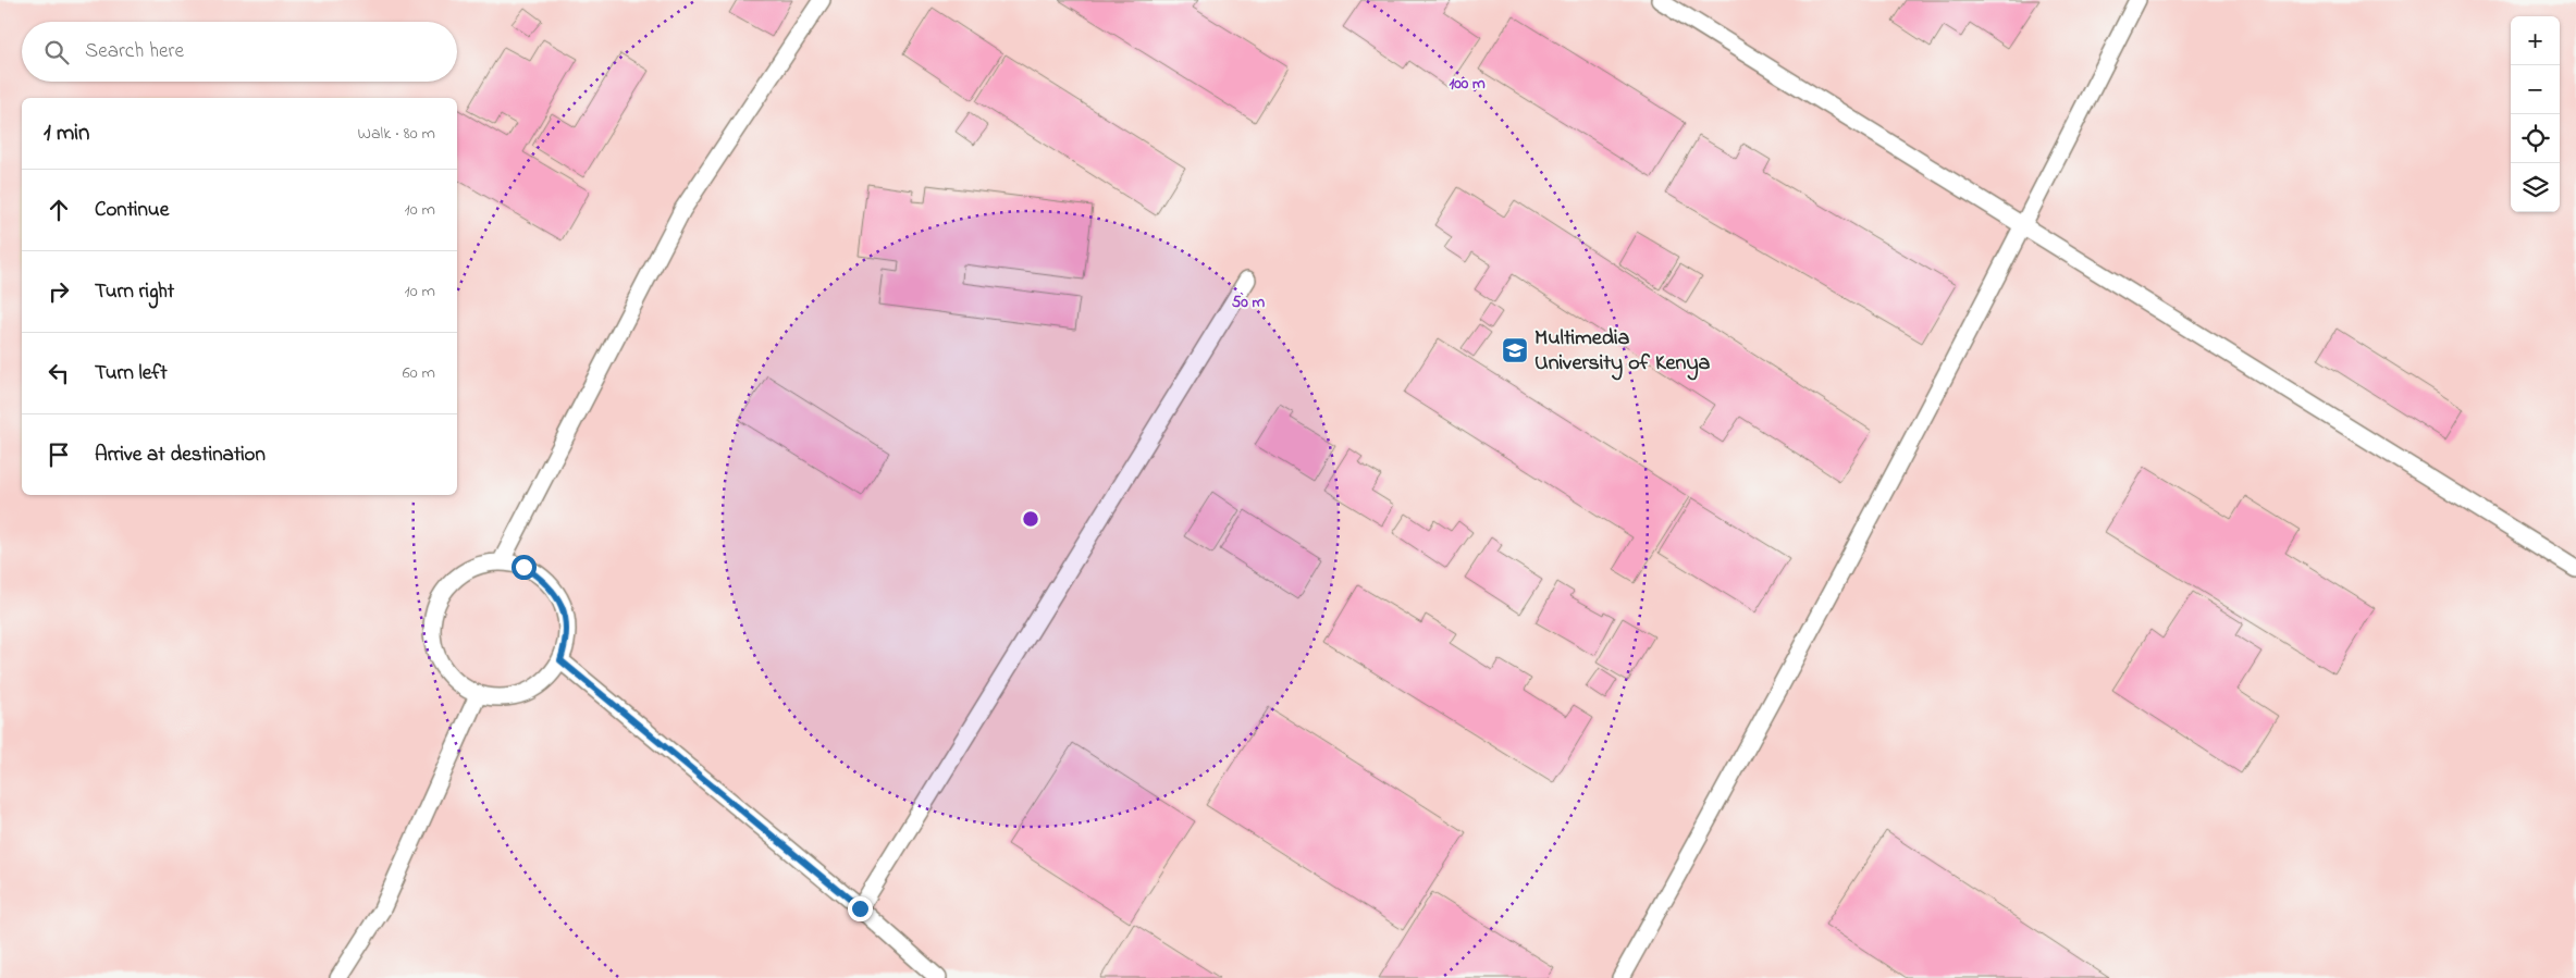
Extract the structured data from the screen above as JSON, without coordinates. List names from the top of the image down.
{
  "places": {
    "school or university": ["Multimedia University of Kenya"]
  },
  "page": {
    "map_buttons": ["+", "−"],
    "search": "Search here",
    "heading": ["1 min", "Walk · 80 m"],
    "list": [
      ["Continue", "10 m"],
      ["Turn right", "10 m"],
      ["Turn left", "60 m"],
      "Arrive at destination"
    ]
  },
  "rings": ["100 m", "50 m"]
}
